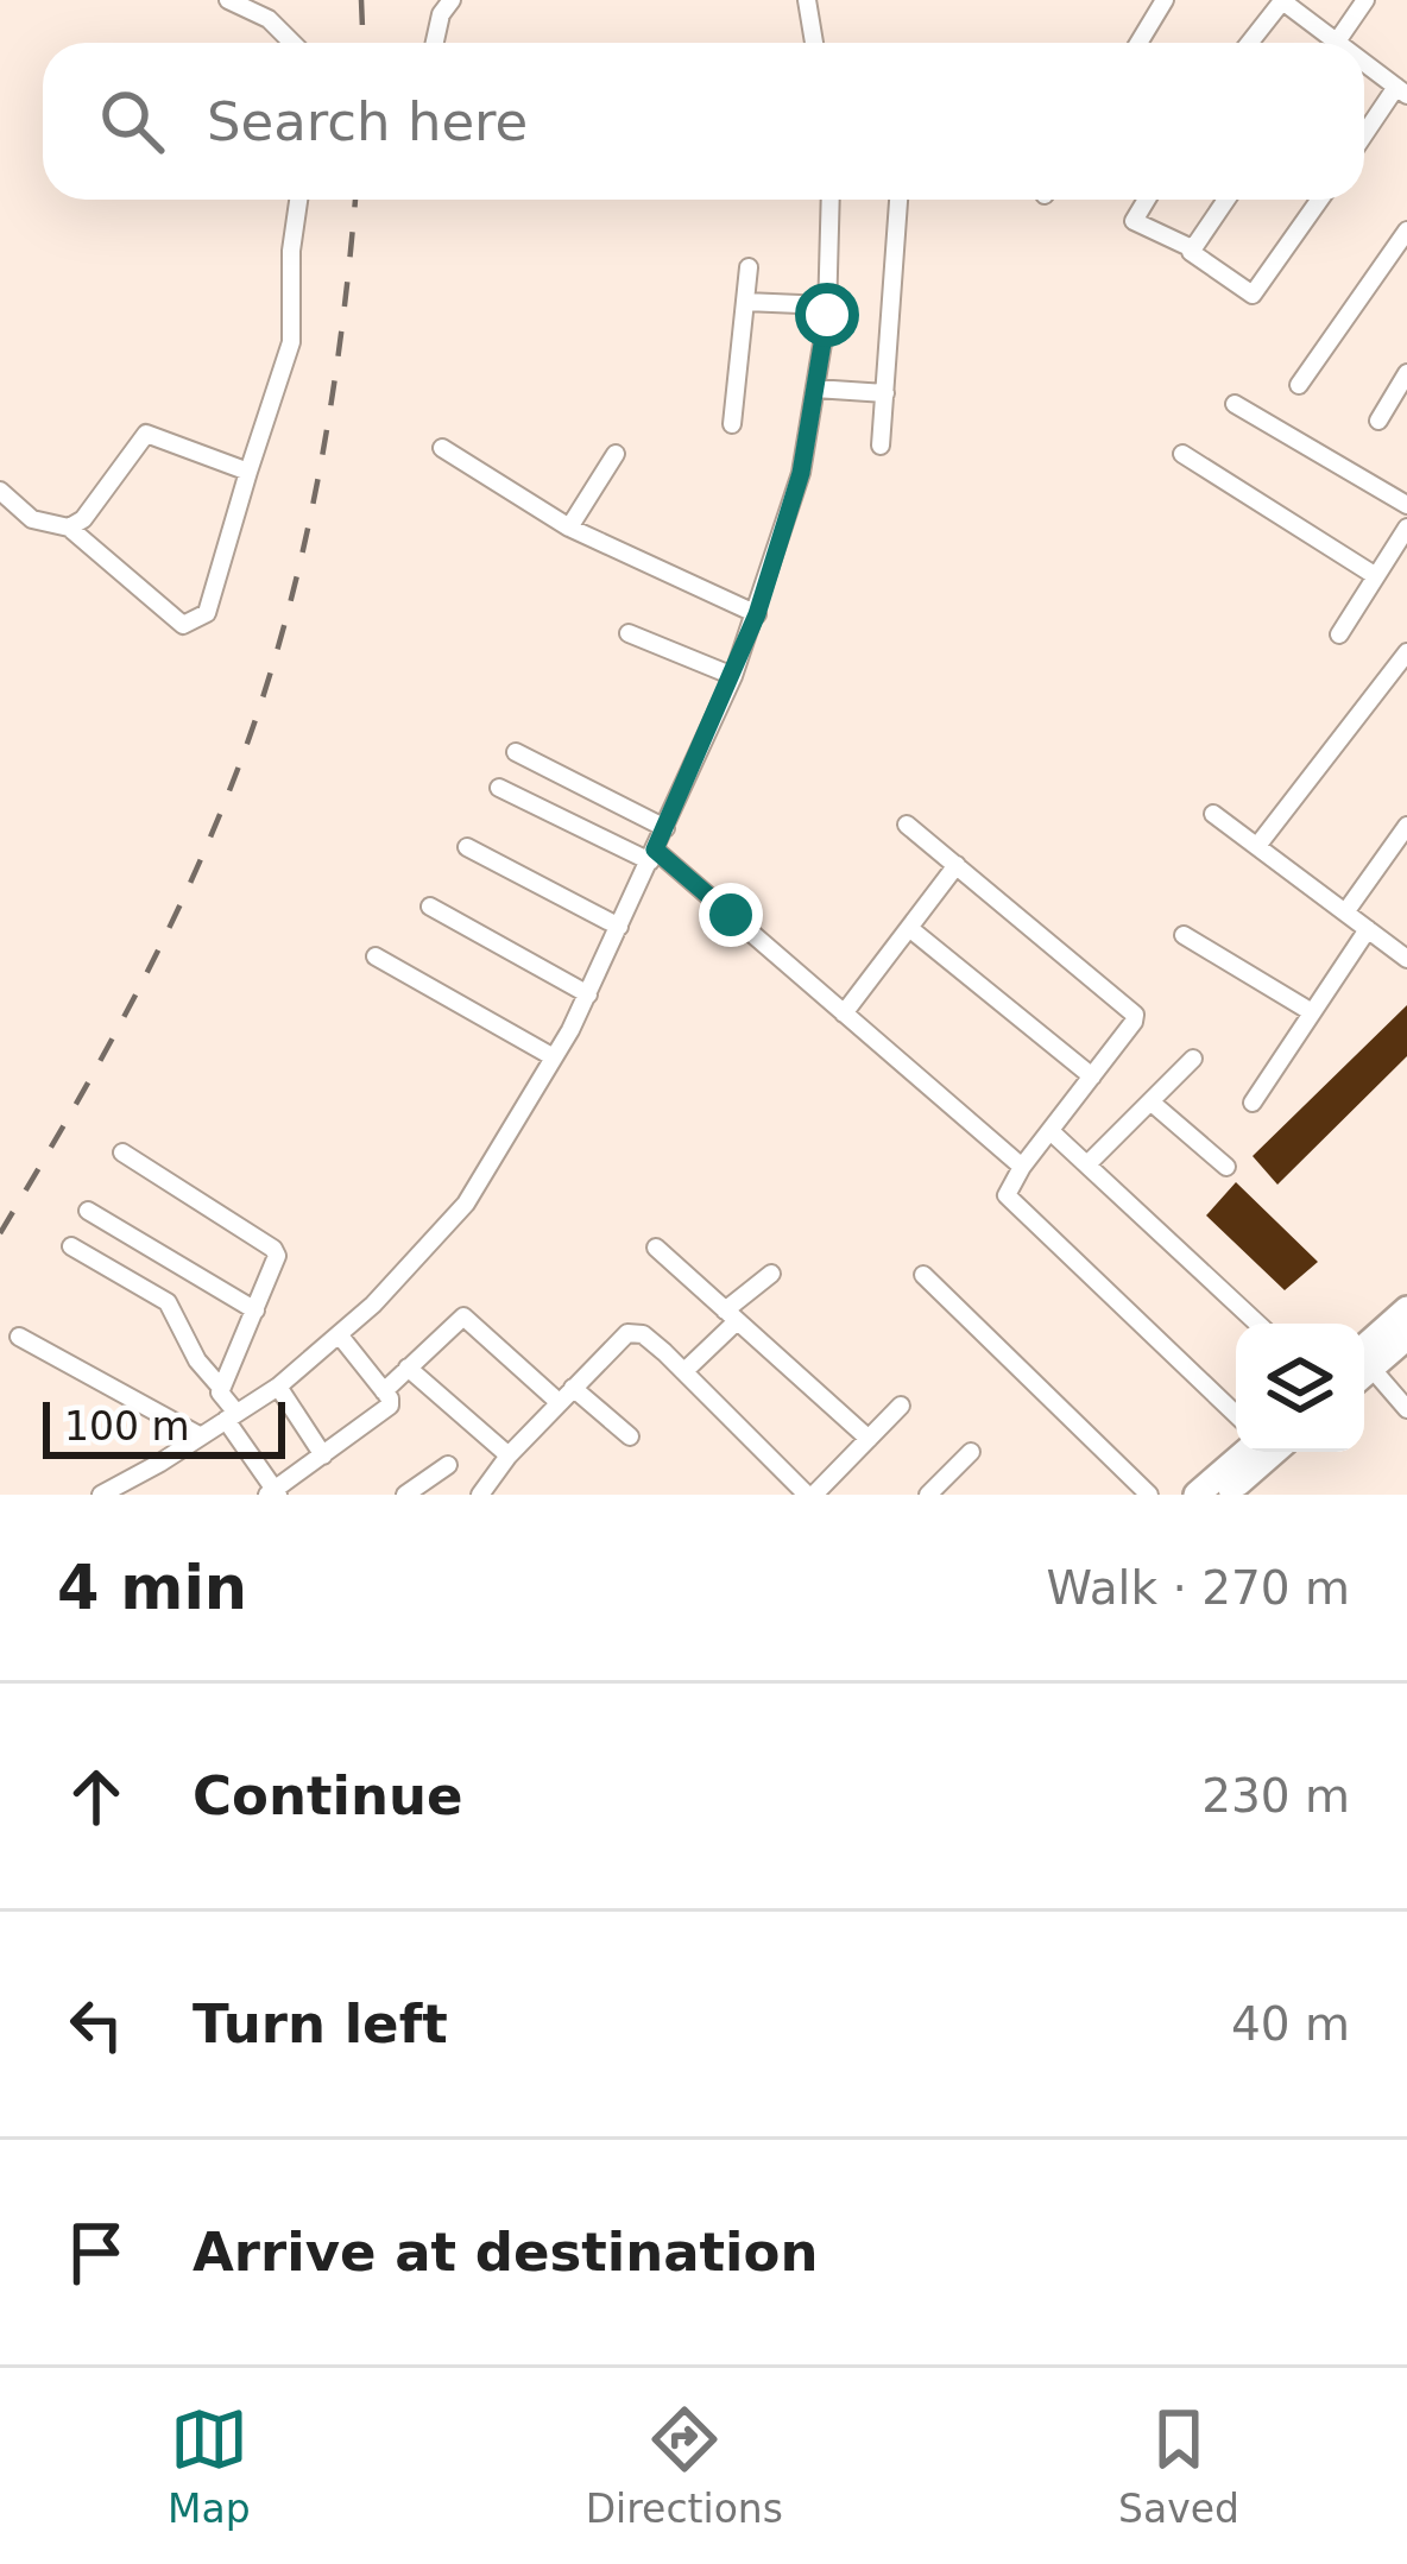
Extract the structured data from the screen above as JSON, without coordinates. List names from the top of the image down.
{
  "scale_bar": "100 m",
  "page": {
    "search": "Search here",
    "scale": "100 m",
    "heading": ["4 min", "Walk · 270 m"],
    "list": [
      ["Continue", "230 m"],
      ["Turn left", "40 m"],
      "Arrive at destination"
    ],
    "nav": ["Map", "Directions", "Saved"]
  }
}
